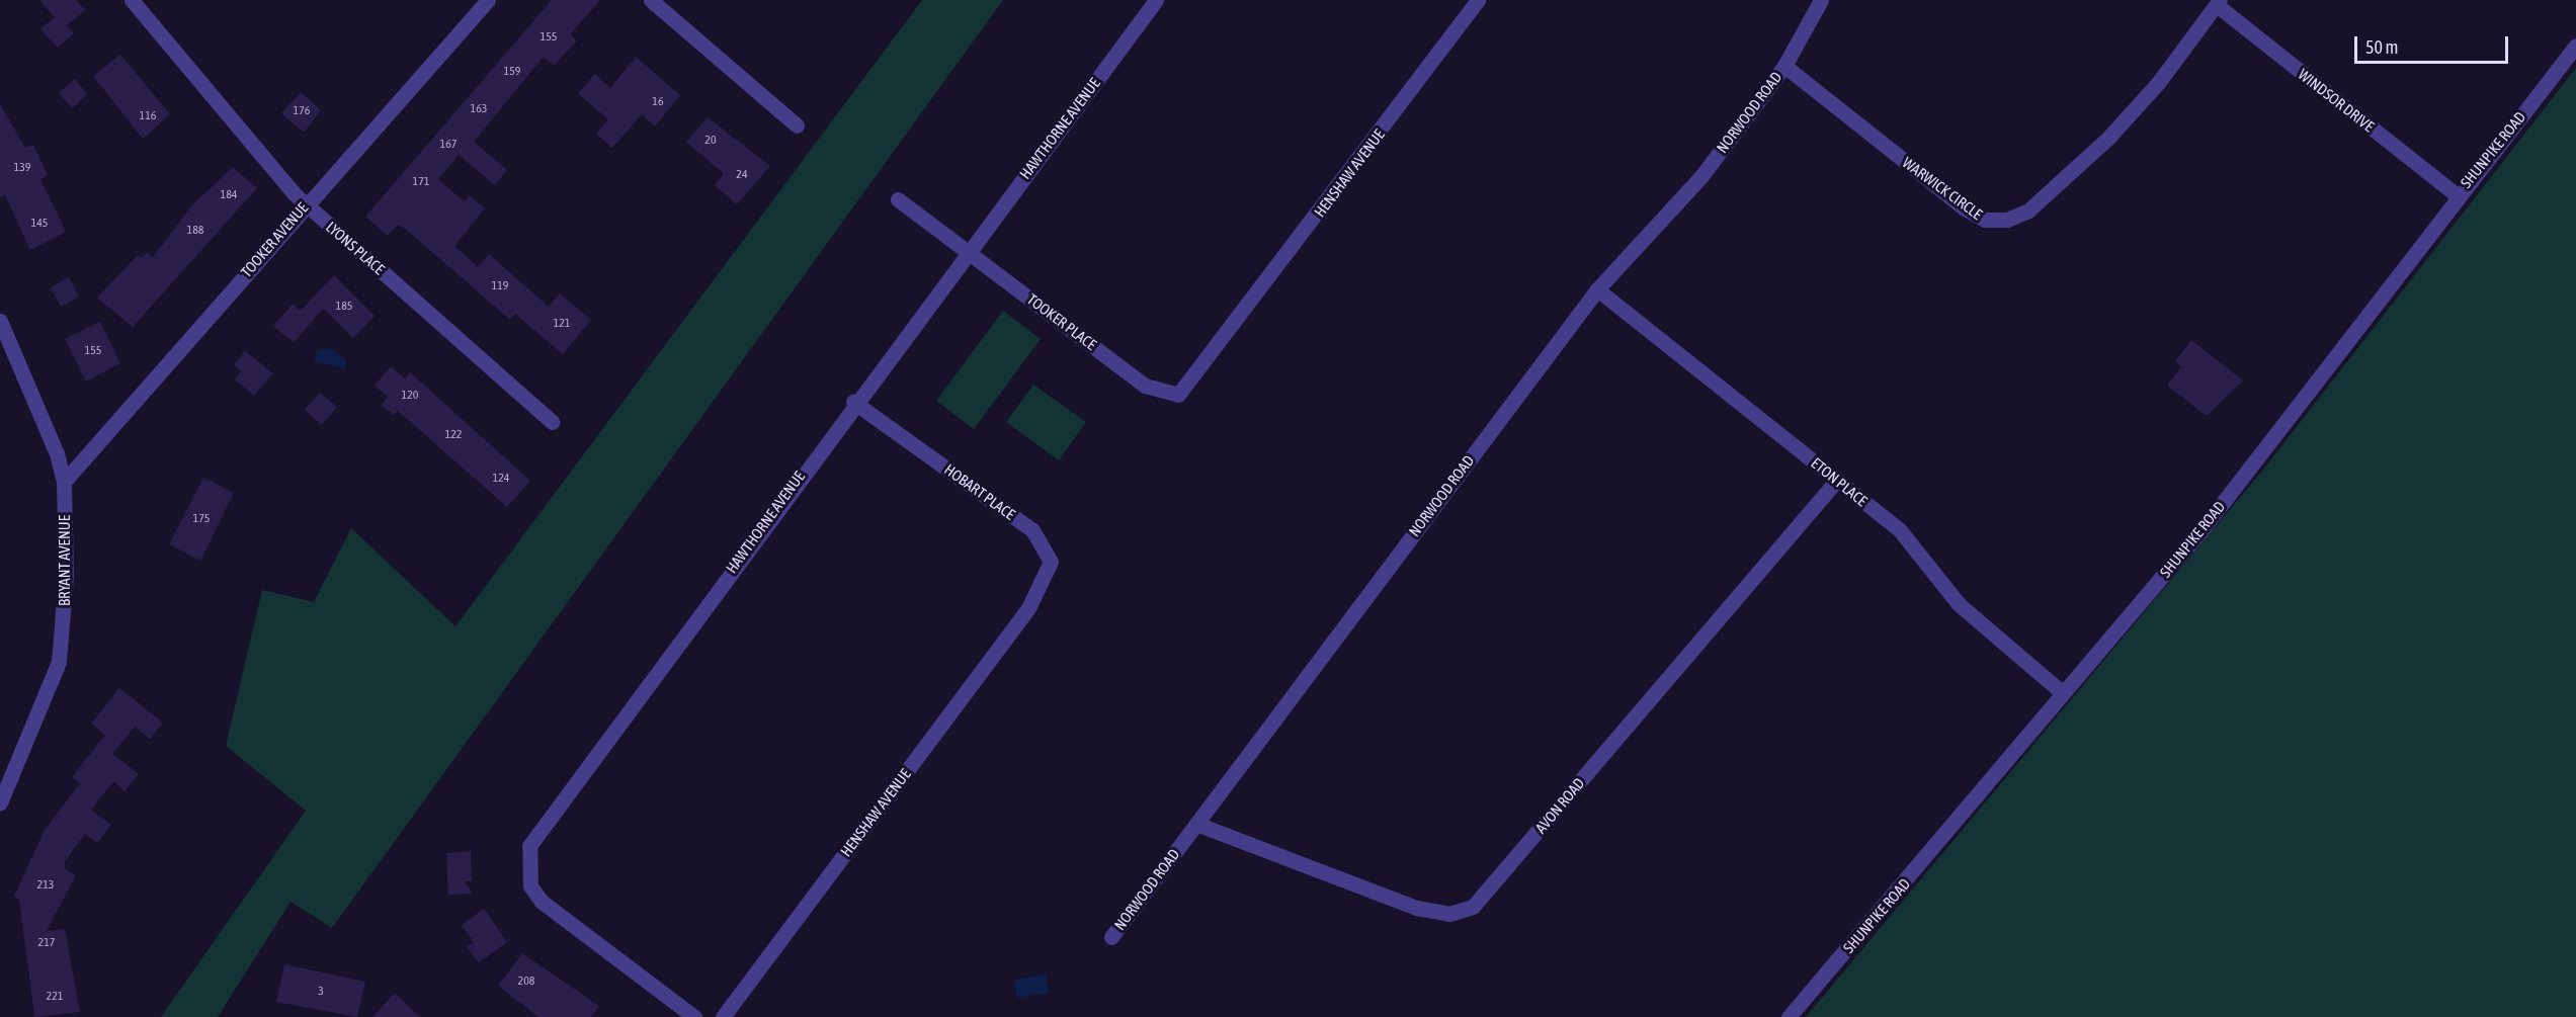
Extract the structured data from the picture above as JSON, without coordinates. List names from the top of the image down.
{
  "streets": {
    "street": [
      "WINDSOR DRIVE",
      "NORWOOD ROAD",
      "HAWTHORNE AVENUE",
      "SHUNPIKE ROAD",
      "HENSHAW AVENUE",
      "WARWICK CIRCLE",
      "TOOKER AVENUE",
      "LYONS PLACE",
      "TOOKER PLACE",
      "ETON PLACE",
      "HOBART PLACE",
      "BRYANT AVENUE",
      "AVON ROAD"
    ]
  },
  "crossings": [
    ["WINDSOR DRIVE", "SHUNPIKE ROAD"],
    ["WINDSOR DRIVE", "WARWICK CIRCLE"],
    ["NORWOOD ROAD", "WARWICK CIRCLE"],
    ["NORWOOD ROAD", "ETON PLACE"],
    ["NORWOOD ROAD", "AVON ROAD"],
    ["HAWTHORNE AVENUE", "TOOKER PLACE"],
    ["HAWTHORNE AVENUE", "HOBART PLACE"],
    ["SHUNPIKE ROAD", "ETON PLACE"],
    ["HENSHAW AVENUE", "TOOKER PLACE"],
    ["HENSHAW AVENUE", "HOBART PLACE"],
    ["TOOKER AVENUE", "LYONS PLACE"],
    ["TOOKER AVENUE", "BRYANT AVENUE"],
    ["ETON PLACE", "AVON ROAD"]
  ],
  "house_numbers": [
    "155",
    "159",
    "16",
    "163",
    "176",
    "116",
    "20",
    "167",
    "139",
    "24",
    "171",
    "184",
    "145",
    "188",
    "119",
    "185",
    "121",
    "155",
    "120",
    "122",
    "124",
    "175",
    "213",
    "217",
    "208",
    "3",
    "221"
  ],
  "scale_bar": "50 m"
}
